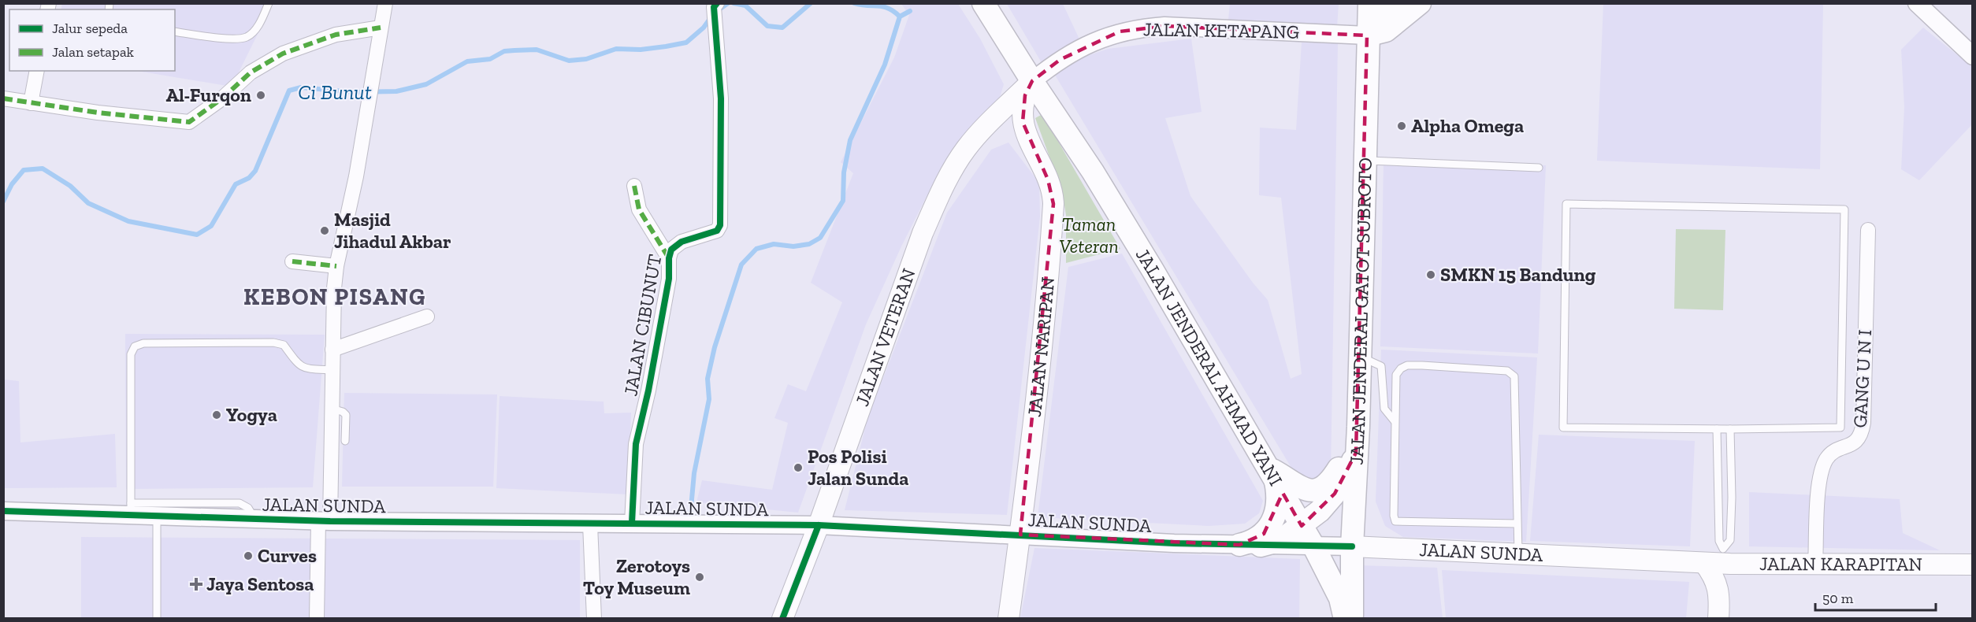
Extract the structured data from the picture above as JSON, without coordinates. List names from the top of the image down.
{
  "streets": {
    "main road": [
      "JALAN JENDERAL GATOT SUBROTO",
      "JALAN VETERAN",
      "JALAN NARIPAN",
      "JALAN JENDERAL AHMAD YANI",
      "JALAN SUNDA",
      "JALAN KARAPITAN"
    ],
    "street": ["JALAN KETAPANG", "JALAN CIBUNUT", "GANG U N I"]
  },
  "crossings": [
    ["JALAN KETAPANG", "JALAN JENDERAL GATOT SUBROTO"],
    ["JALAN KETAPANG", "JALAN VETERAN"],
    ["JALAN KETAPANG", "JALAN NARIPAN"],
    ["JALAN KETAPANG", "JALAN JENDERAL AHMAD YANI"],
    ["JALAN JENDERAL GATOT SUBROTO", "JALAN SUNDA"],
    ["JALAN CIBUNUT", "JALAN SUNDA"],
    ["JALAN VETERAN", "JALAN NARIPAN"],
    ["JALAN VETERAN", "JALAN JENDERAL AHMAD YANI"],
    ["JALAN VETERAN", "JALAN SUNDA"],
    ["JALAN NARIPAN", "JALAN JENDERAL AHMAD YANI"],
    ["JALAN NARIPAN", "JALAN SUNDA"],
    ["JALAN JENDERAL AHMAD YANI", "JALAN SUNDA"],
    ["GANG U N I", "JALAN KARAPITAN"],
    ["JALAN SUNDA", "JALAN KARAPITAN"]
  ],
  "districts": ["KEBON PISANG"],
  "water": ["Ci Bunut"],
  "parks": ["Taman Veteran"],
  "places": {
    "other": [
      "Al-Furqon",
      "Alpha Omega",
      "Masjid Jihadul Akbar",
      "SMKN 15 Bandung",
      "Yogya",
      "Pos Polisi Jalan Sunda",
      "Curves",
      "Zerotoys Toy Museum"
    ],
    "health": ["Jaya Sentosa"]
  },
  "legend": ["Jalur sepeda", "Jalan setapak"],
  "scale_bar": "50 m"
}
